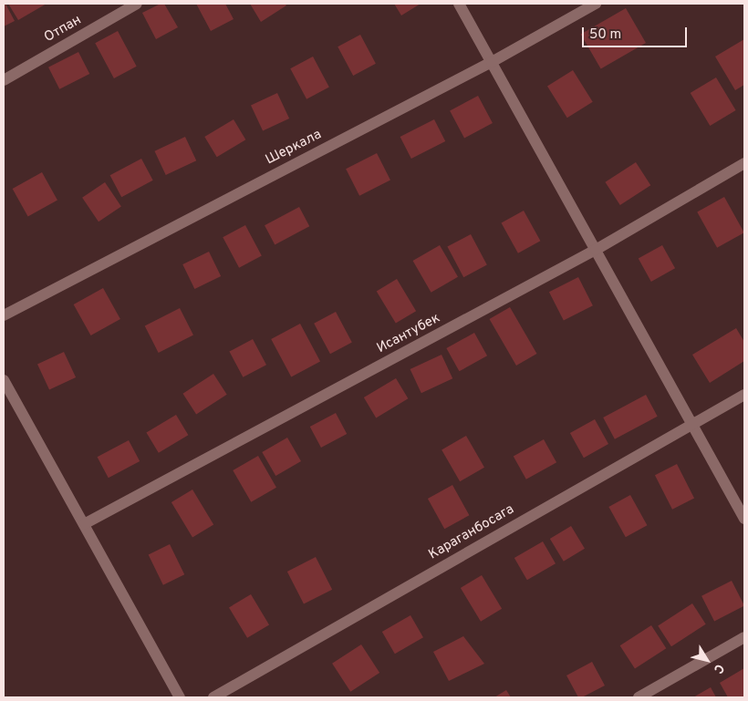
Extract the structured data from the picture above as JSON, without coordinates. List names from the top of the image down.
{
  "streets": {
    "street": [
      "Отпан",
      "Шеркала",
      "Исантубек",
      "Караганбосага"
    ]
  },
  "scale_bar": "50 m",
  "north": "bottom right"
}
